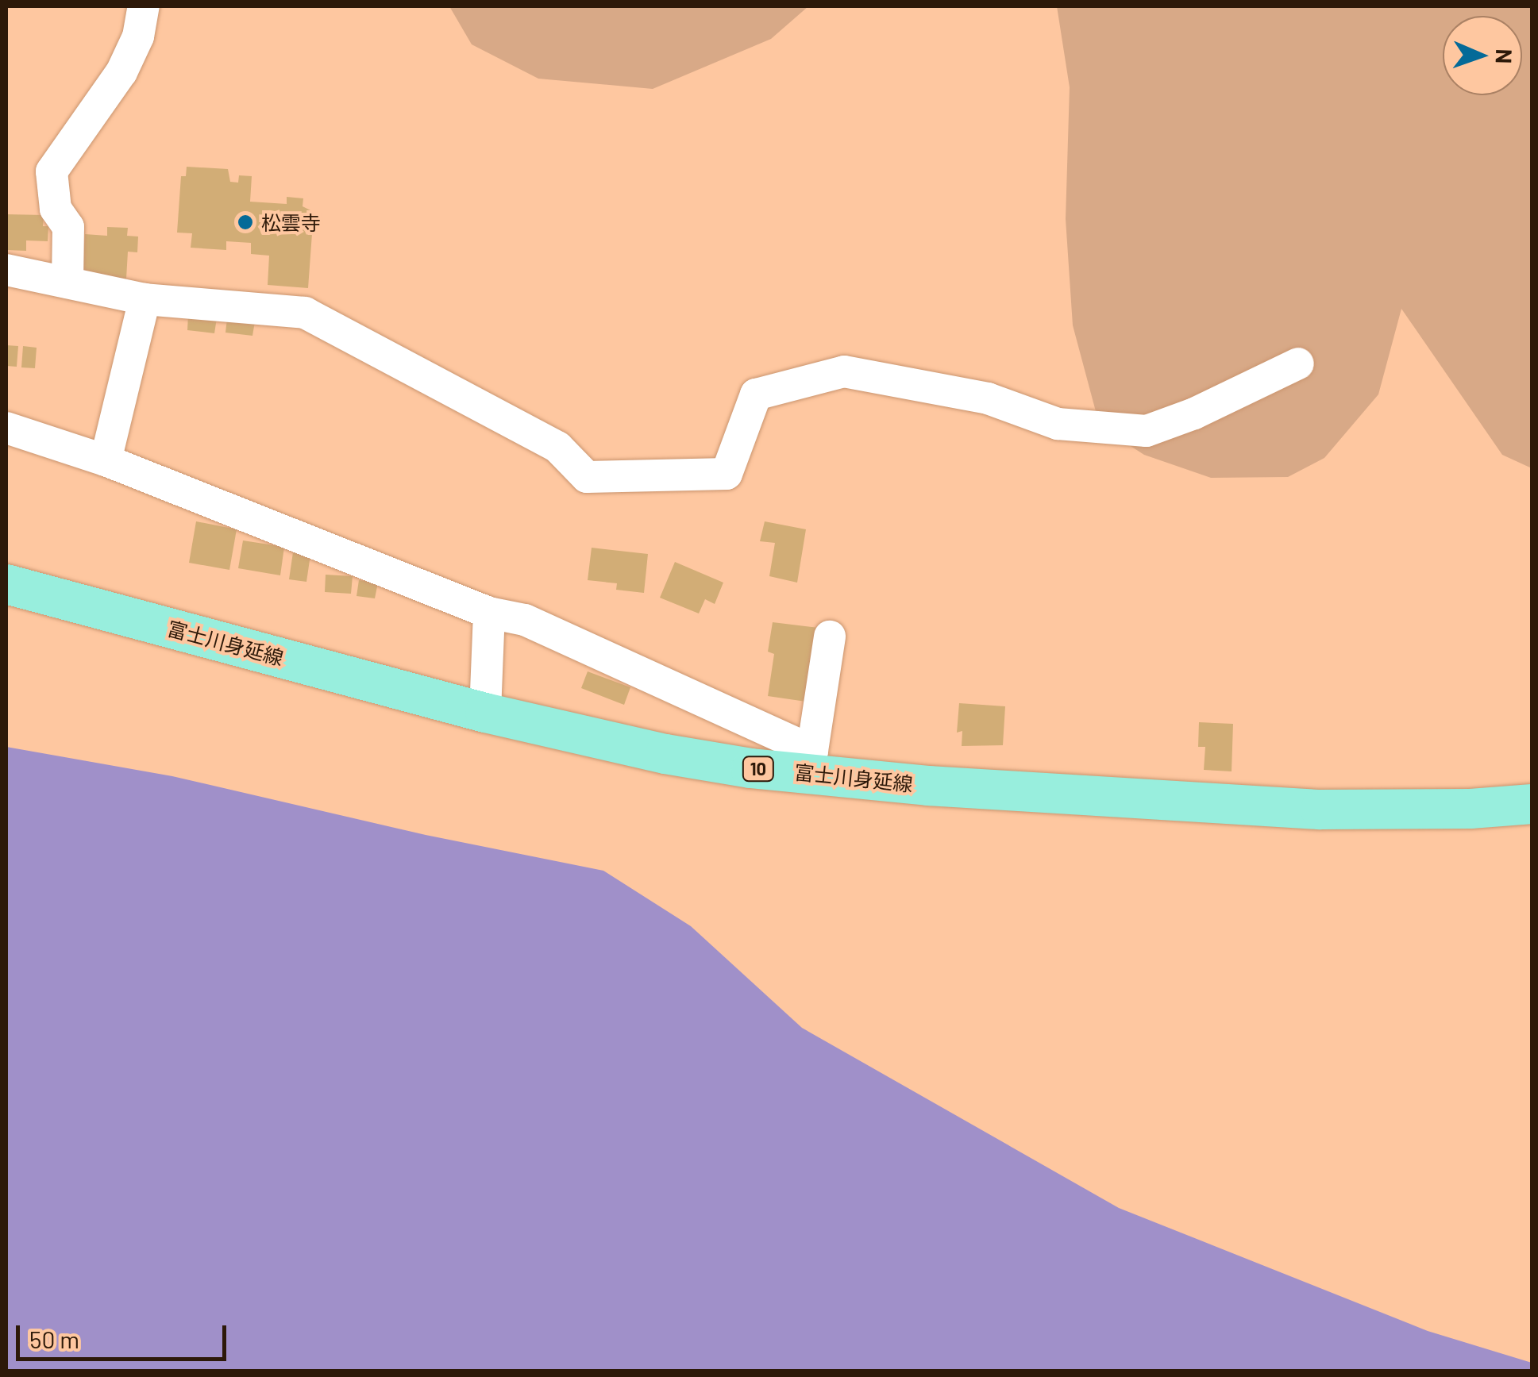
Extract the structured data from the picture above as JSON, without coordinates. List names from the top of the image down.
{
  "streets": {
    "main road": ["富士川身延線", "10"]
  },
  "places": ["松雲寺"],
  "scale_bar": "50 m",
  "north": "right"
}
